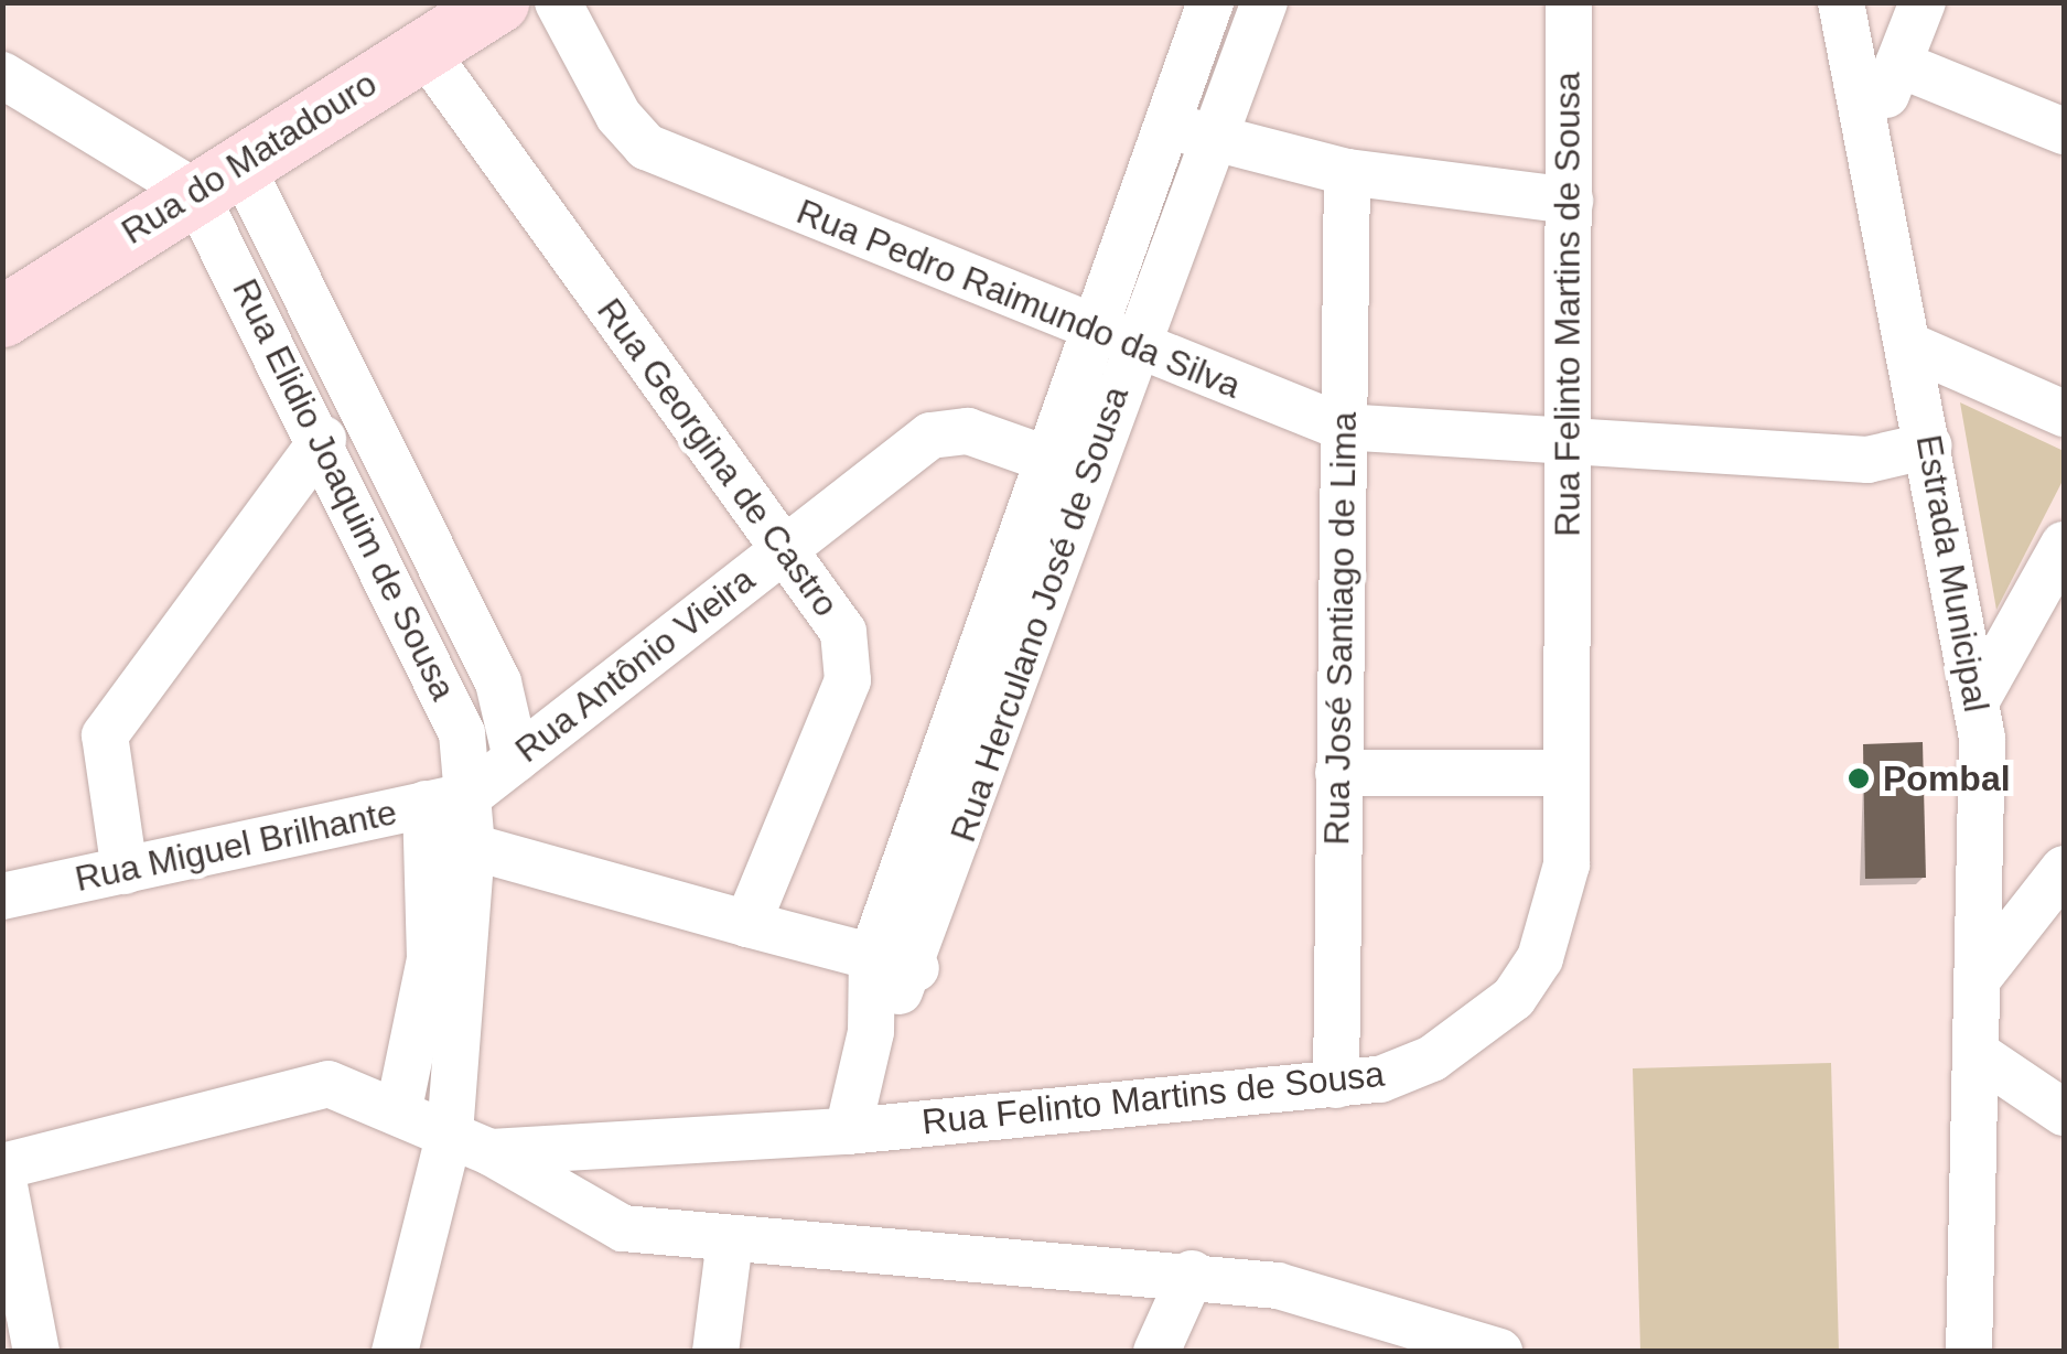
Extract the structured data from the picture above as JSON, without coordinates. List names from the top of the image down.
{
  "streets": {
    "main road": ["Rua do Matadouro"],
    "street": [
      "Rua Pedro Raimundo da Silva",
      "Rua Felinto Martins de Sousa",
      "Rua Georgina de Castro",
      "Rua Elidio Joaquim de Sousa",
      "Estrada Municipal",
      "Rua Herculano José de Sousa",
      "Rua José Santiago de Lima",
      "Rua Antônio Vieira",
      "Rua Miguel Brilhante"
    ]
  },
  "crossings": [
    ["Rua do Matadouro", "Rua Georgina de Castro"],
    ["Rua do Matadouro", "Rua Elidio Joaquim de Sousa"],
    ["Rua Pedro Raimundo da Silva", "Rua Felinto Martins de Sousa"],
    ["Rua Pedro Raimundo da Silva", "Estrada Municipal"],
    ["Rua Pedro Raimundo da Silva", "Rua Herculano José de Sousa"],
    ["Rua Pedro Raimundo da Silva", "Rua José Santiago de Lima"],
    ["Rua Felinto Martins de Sousa", "Rua Herculano José de Sousa"],
    ["Rua Felinto Martins de Sousa", "Rua José Santiago de Lima"],
    ["Rua Georgina de Castro", "Rua Antônio Vieira"],
    ["Rua Elidio Joaquim de Sousa", "Rua Antônio Vieira"],
    ["Rua Elidio Joaquim de Sousa", "Rua Miguel Brilhante"],
    ["Rua Herculano José de Sousa", "Rua Antônio Vieira"],
    ["Rua Antônio Vieira", "Rua Miguel Brilhante"]
  ],
  "places": ["Pombal"]
}
